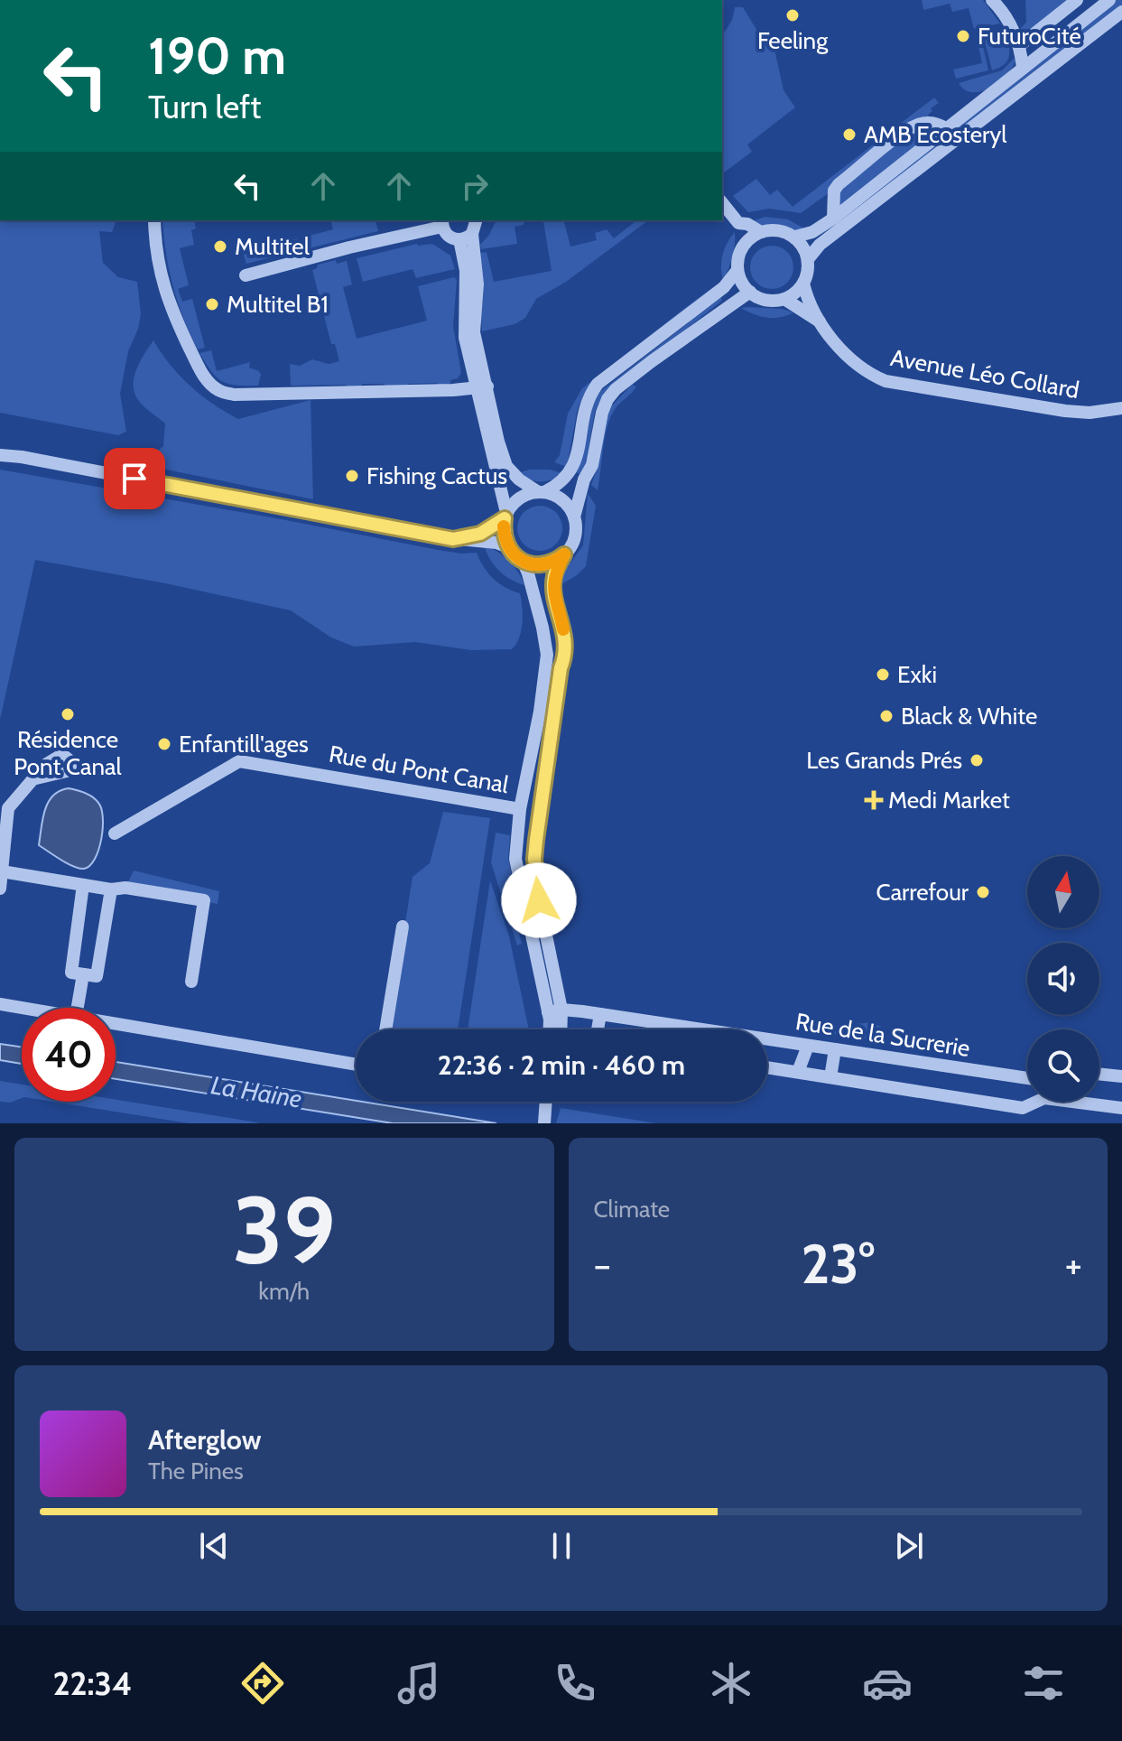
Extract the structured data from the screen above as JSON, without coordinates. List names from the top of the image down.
{
  "streets": {
    "street": ["Avenue Léo Collard", "Rue du Pont Canal", "Rue de la Sucrerie"]
  },
  "water": ["La Haine"],
  "places": {
    "other": [
      "Feeling",
      "FuturoCité",
      "AMB Ecosteryl",
      "Multitel",
      "Multitel B1",
      "Fishing Cactus",
      "Exki",
      "Résidence Pont Canal",
      "Black & White",
      "Enfantill'ages",
      "Les Grands Prés",
      "Carrefour"
    ],
    "health": ["Medi Market"]
  },
  "north": "top",
  "page": {
    "turn": ["190 m", "Turn left"],
    "limit": "40",
    "trip": "22:36 · 2 min · 460 m",
    "tile": [
      ["39", "km/h"],
      "Climate"
    ],
    "heat": ["−", "23°", "+"],
    "song": ["Afterglow", "The Pines"],
    "tabs": "22:34"
  }
}
